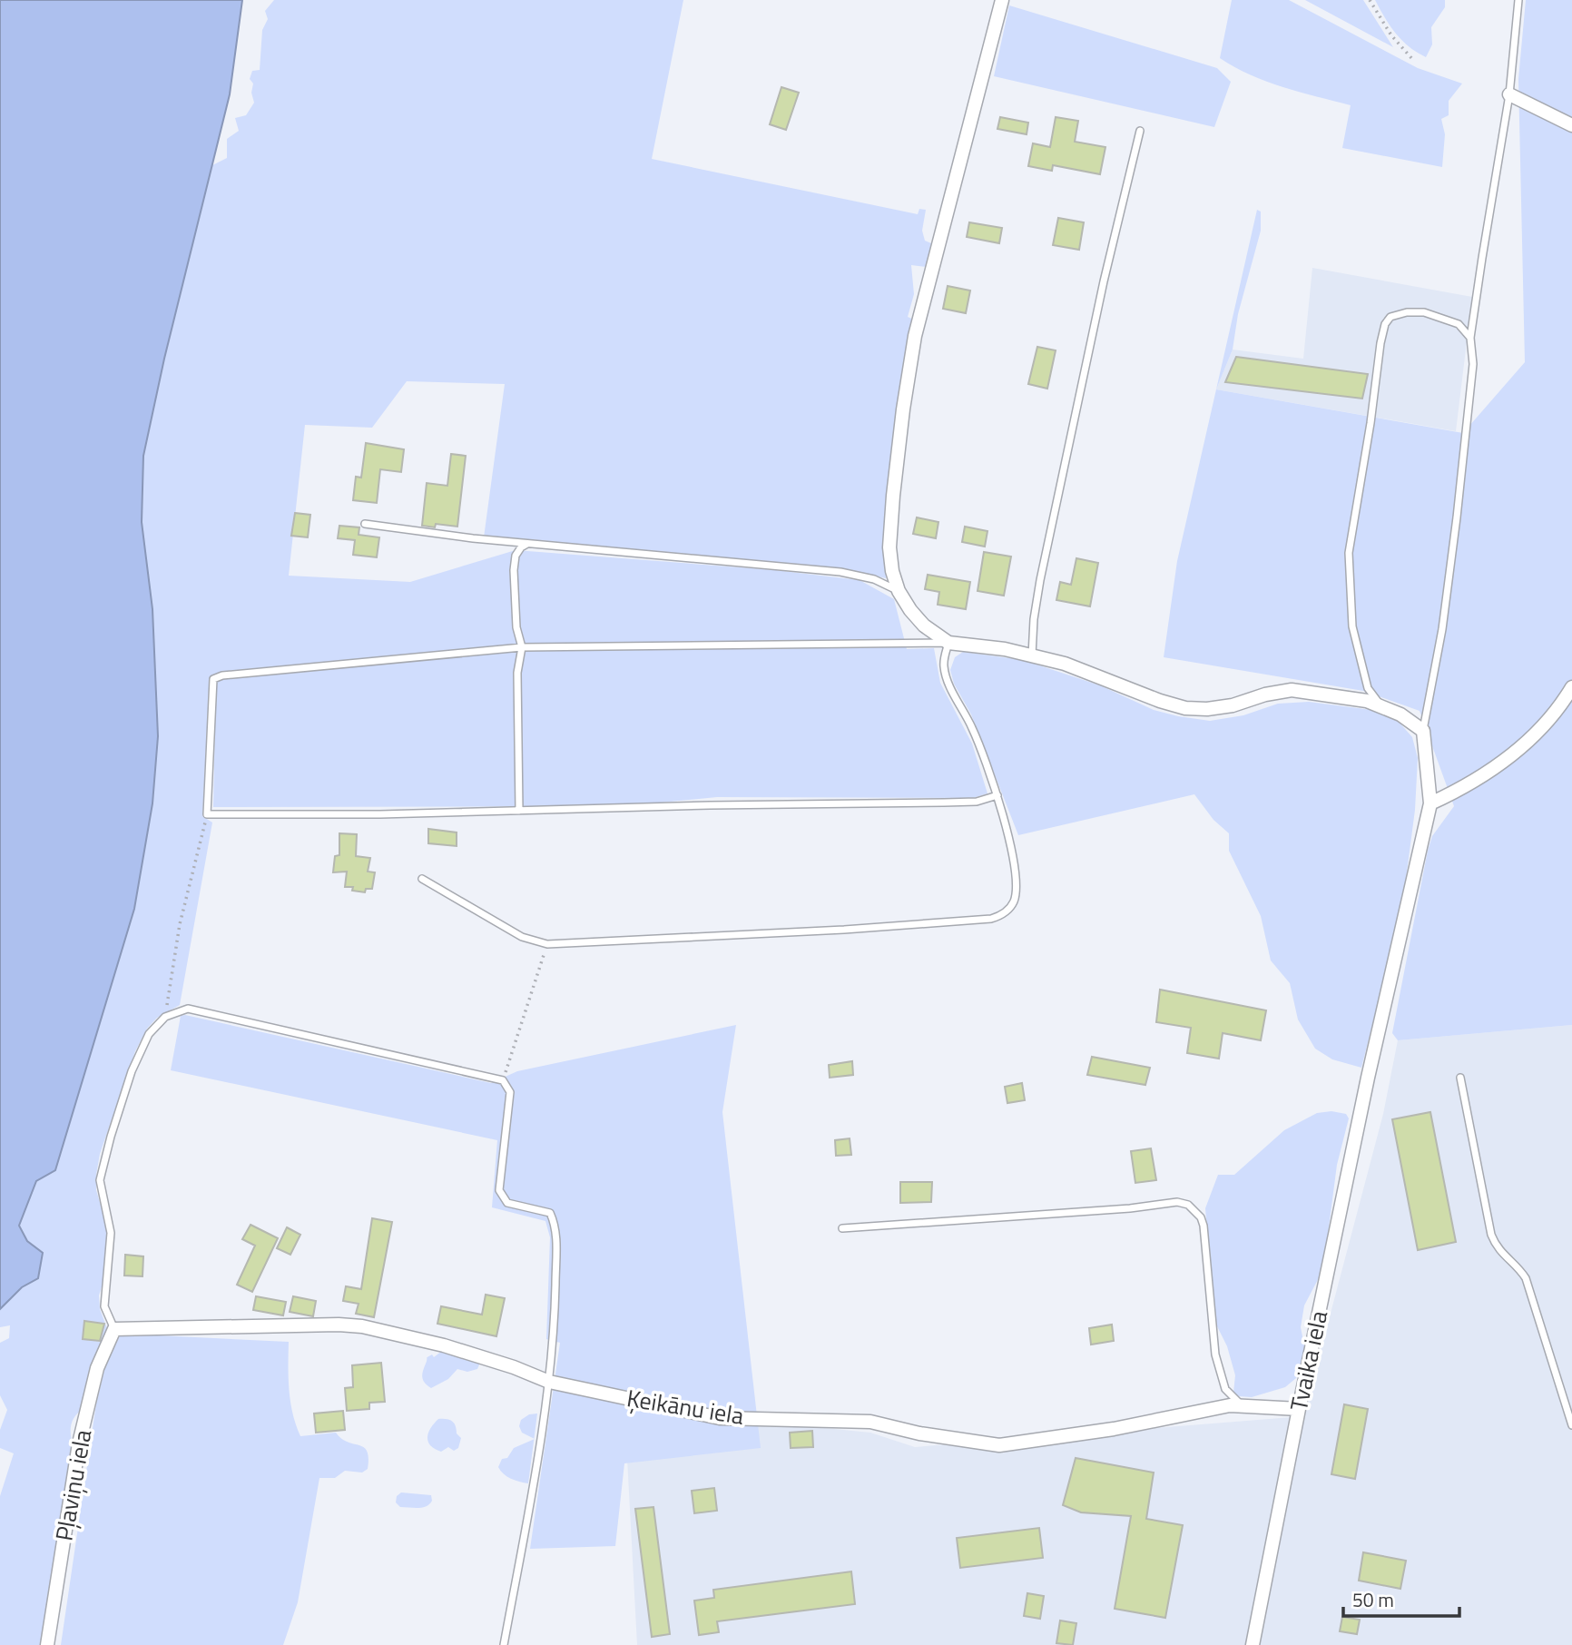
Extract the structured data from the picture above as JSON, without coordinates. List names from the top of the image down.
{
  "streets": {
    "street": ["Tvaika iela", "Ķeikānu iela", "Pļaviņu iela"]
  },
  "crossings": [
    ["Tvaika iela", "Ķeikānu iela"],
    ["Ķeikānu iela", "Pļaviņu iela"]
  ],
  "scale_bar": "50 m"
}
